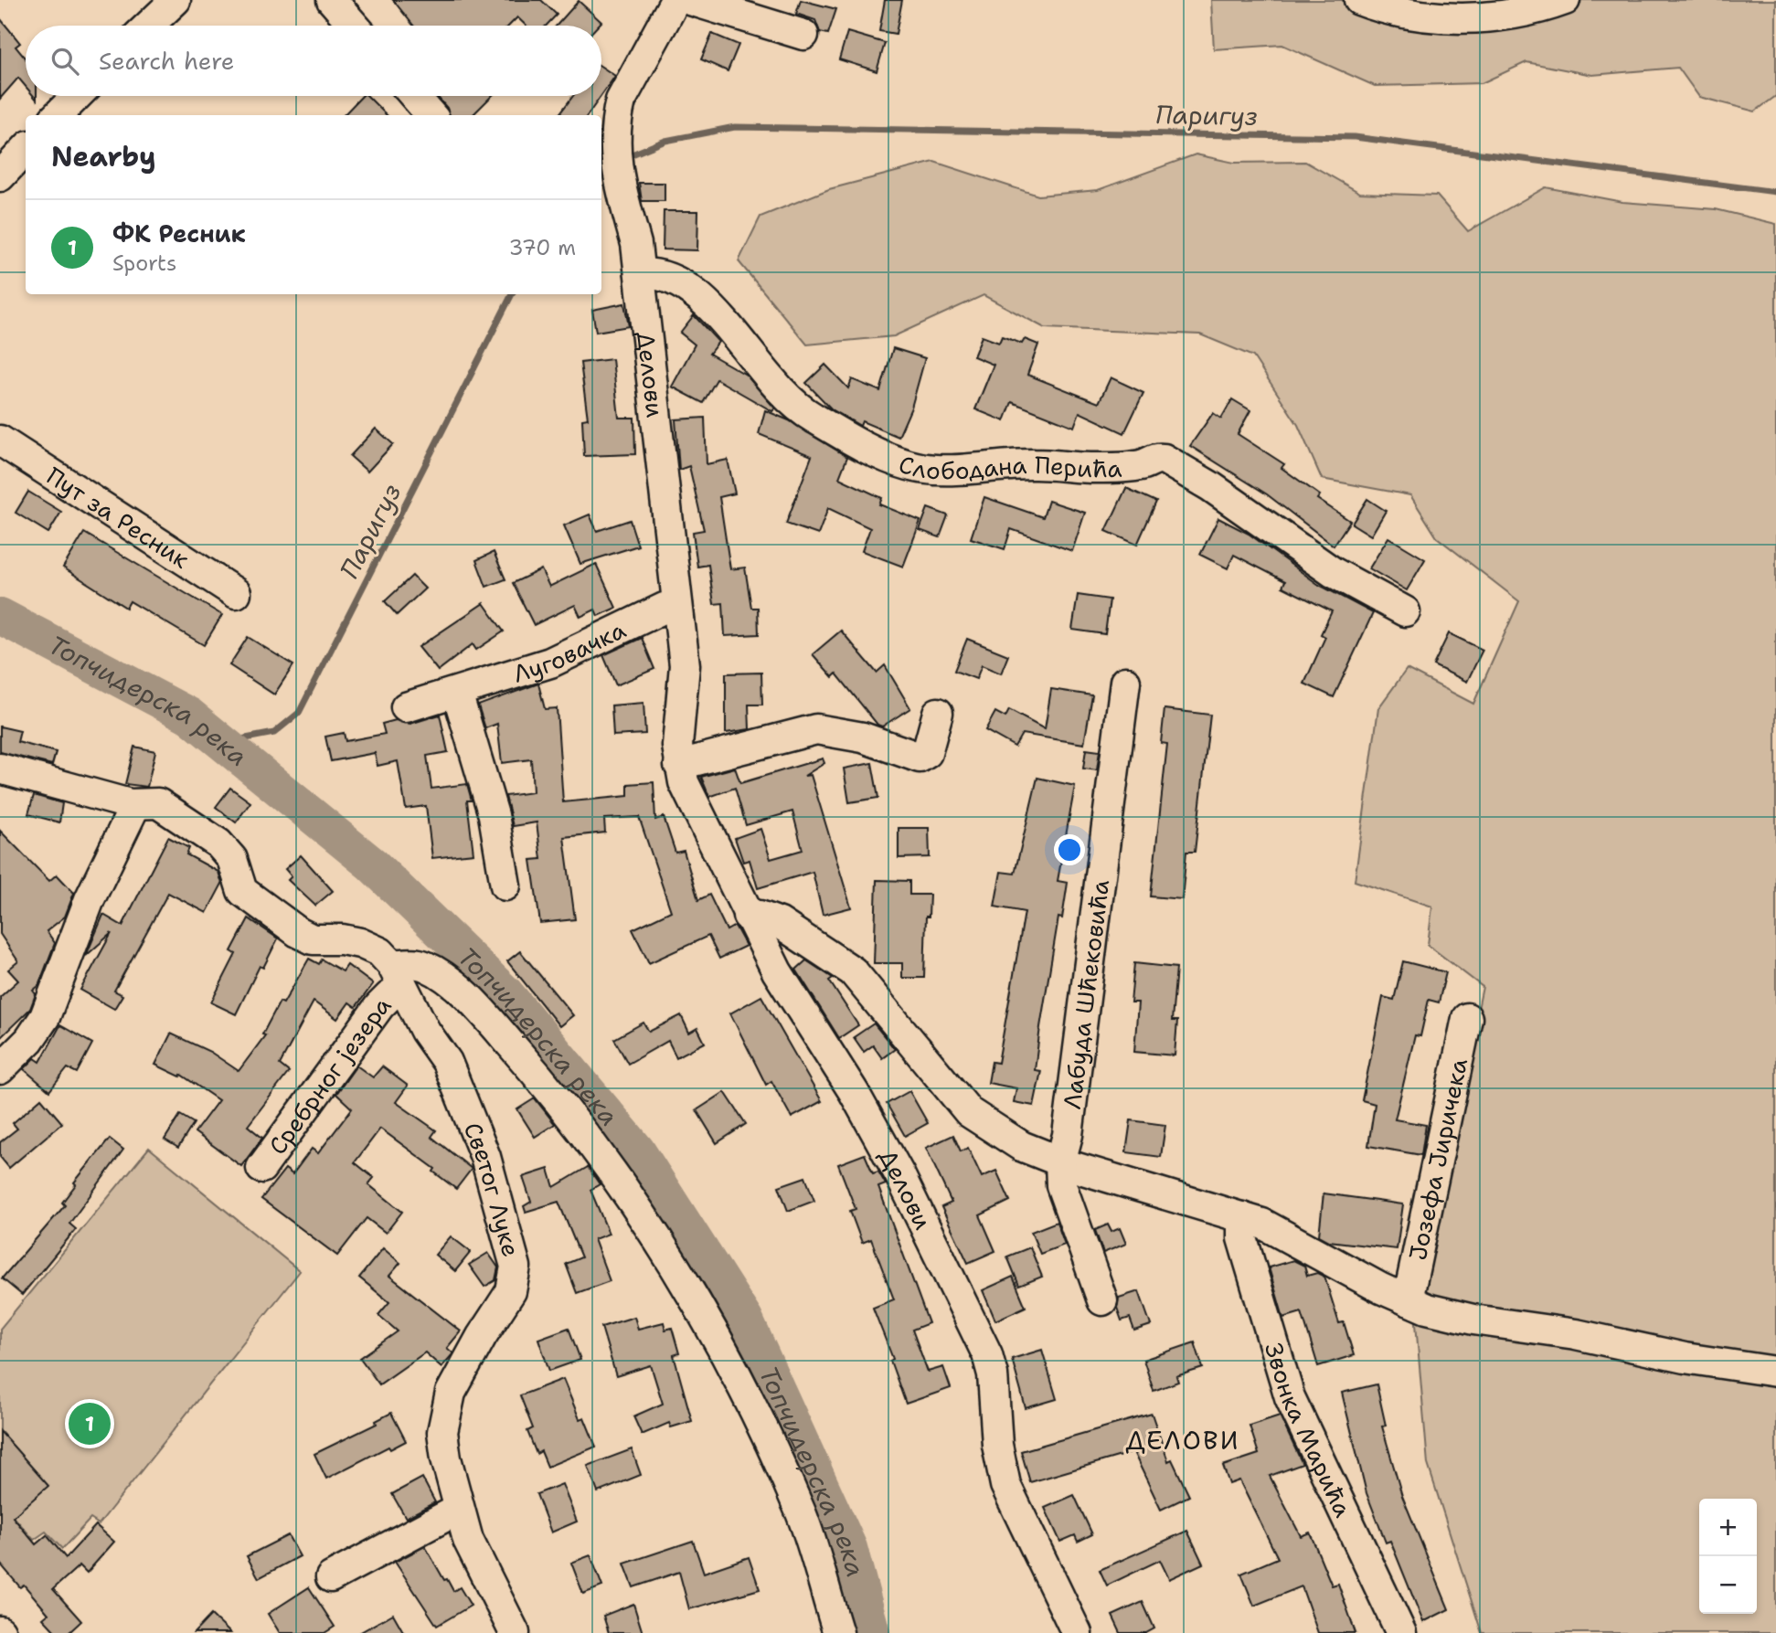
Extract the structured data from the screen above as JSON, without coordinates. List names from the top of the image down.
{
  "streets": {
    "street": [
      "Делови",
      "Слободана Перића",
      "Пут за Ресник",
      "Луговачка",
      "Лабуда Шћековића",
      "Сребрног језера",
      "Јозефа Јиричека",
      "Светог Луке",
      "Звонка Марића"
    ]
  },
  "crossings": [
    ["Делови", "Слободана Перића"],
    ["Делови", "Луговачка"],
    ["Сребрног језера", "Светог Луке"]
  ],
  "districts": ["ДЕЛОВИ"],
  "water": ["Паригуз", "Топчидерска река"],
  "page": {
    "search": "Search here",
    "heading": "Nearby",
    "list": [
      {
        "mark": "1",
        "name": "ФК Ресник",
        "note": "Sports",
        "value": "370 m"
      }
    ],
    "pins": "1",
    "map_buttons": ["+", "−"]
  }
}
